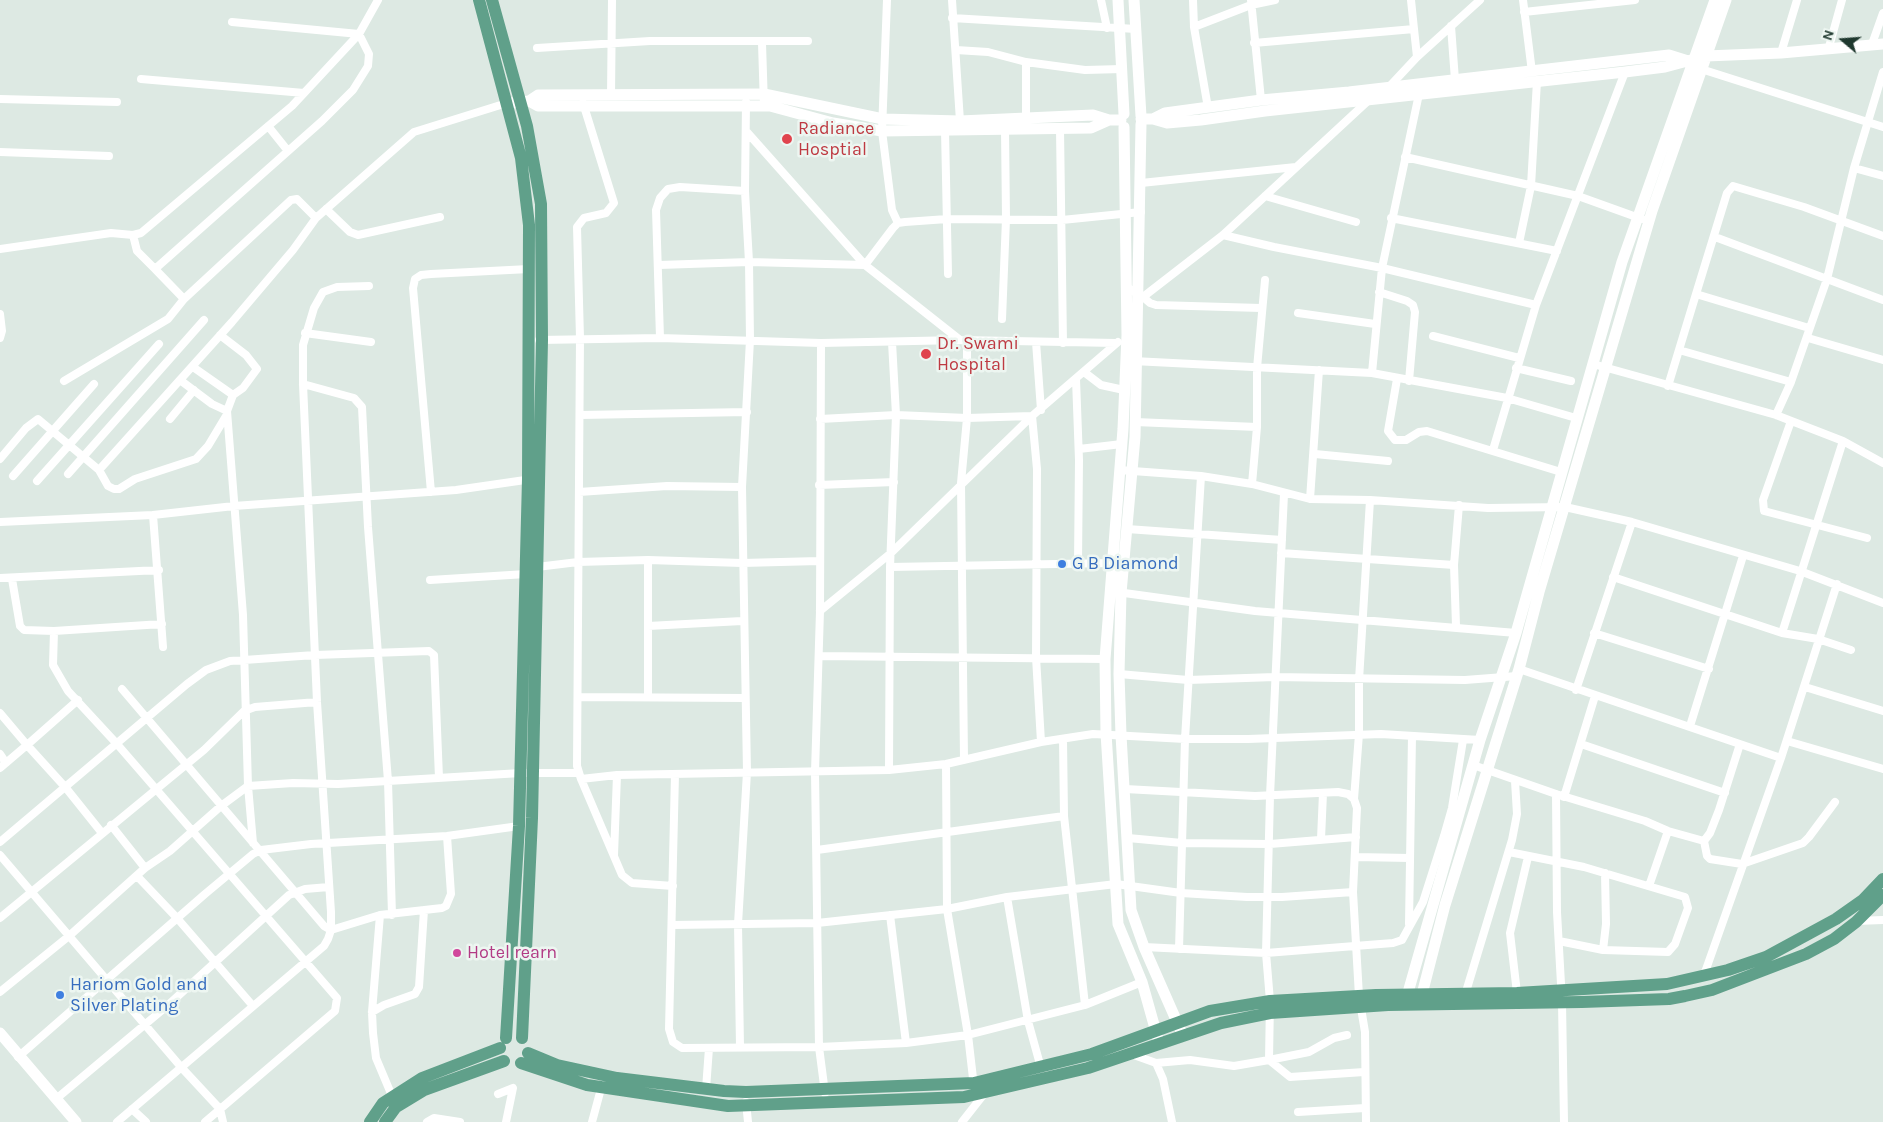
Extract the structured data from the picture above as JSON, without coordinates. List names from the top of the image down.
{
  "places": [
    "Radiance Hosptial",
    "Dr. Swami Hospital",
    "G B Diamond",
    "Hotel rearn",
    "Hariom Gold and Silver Plating"
  ],
  "north": "left"
}
